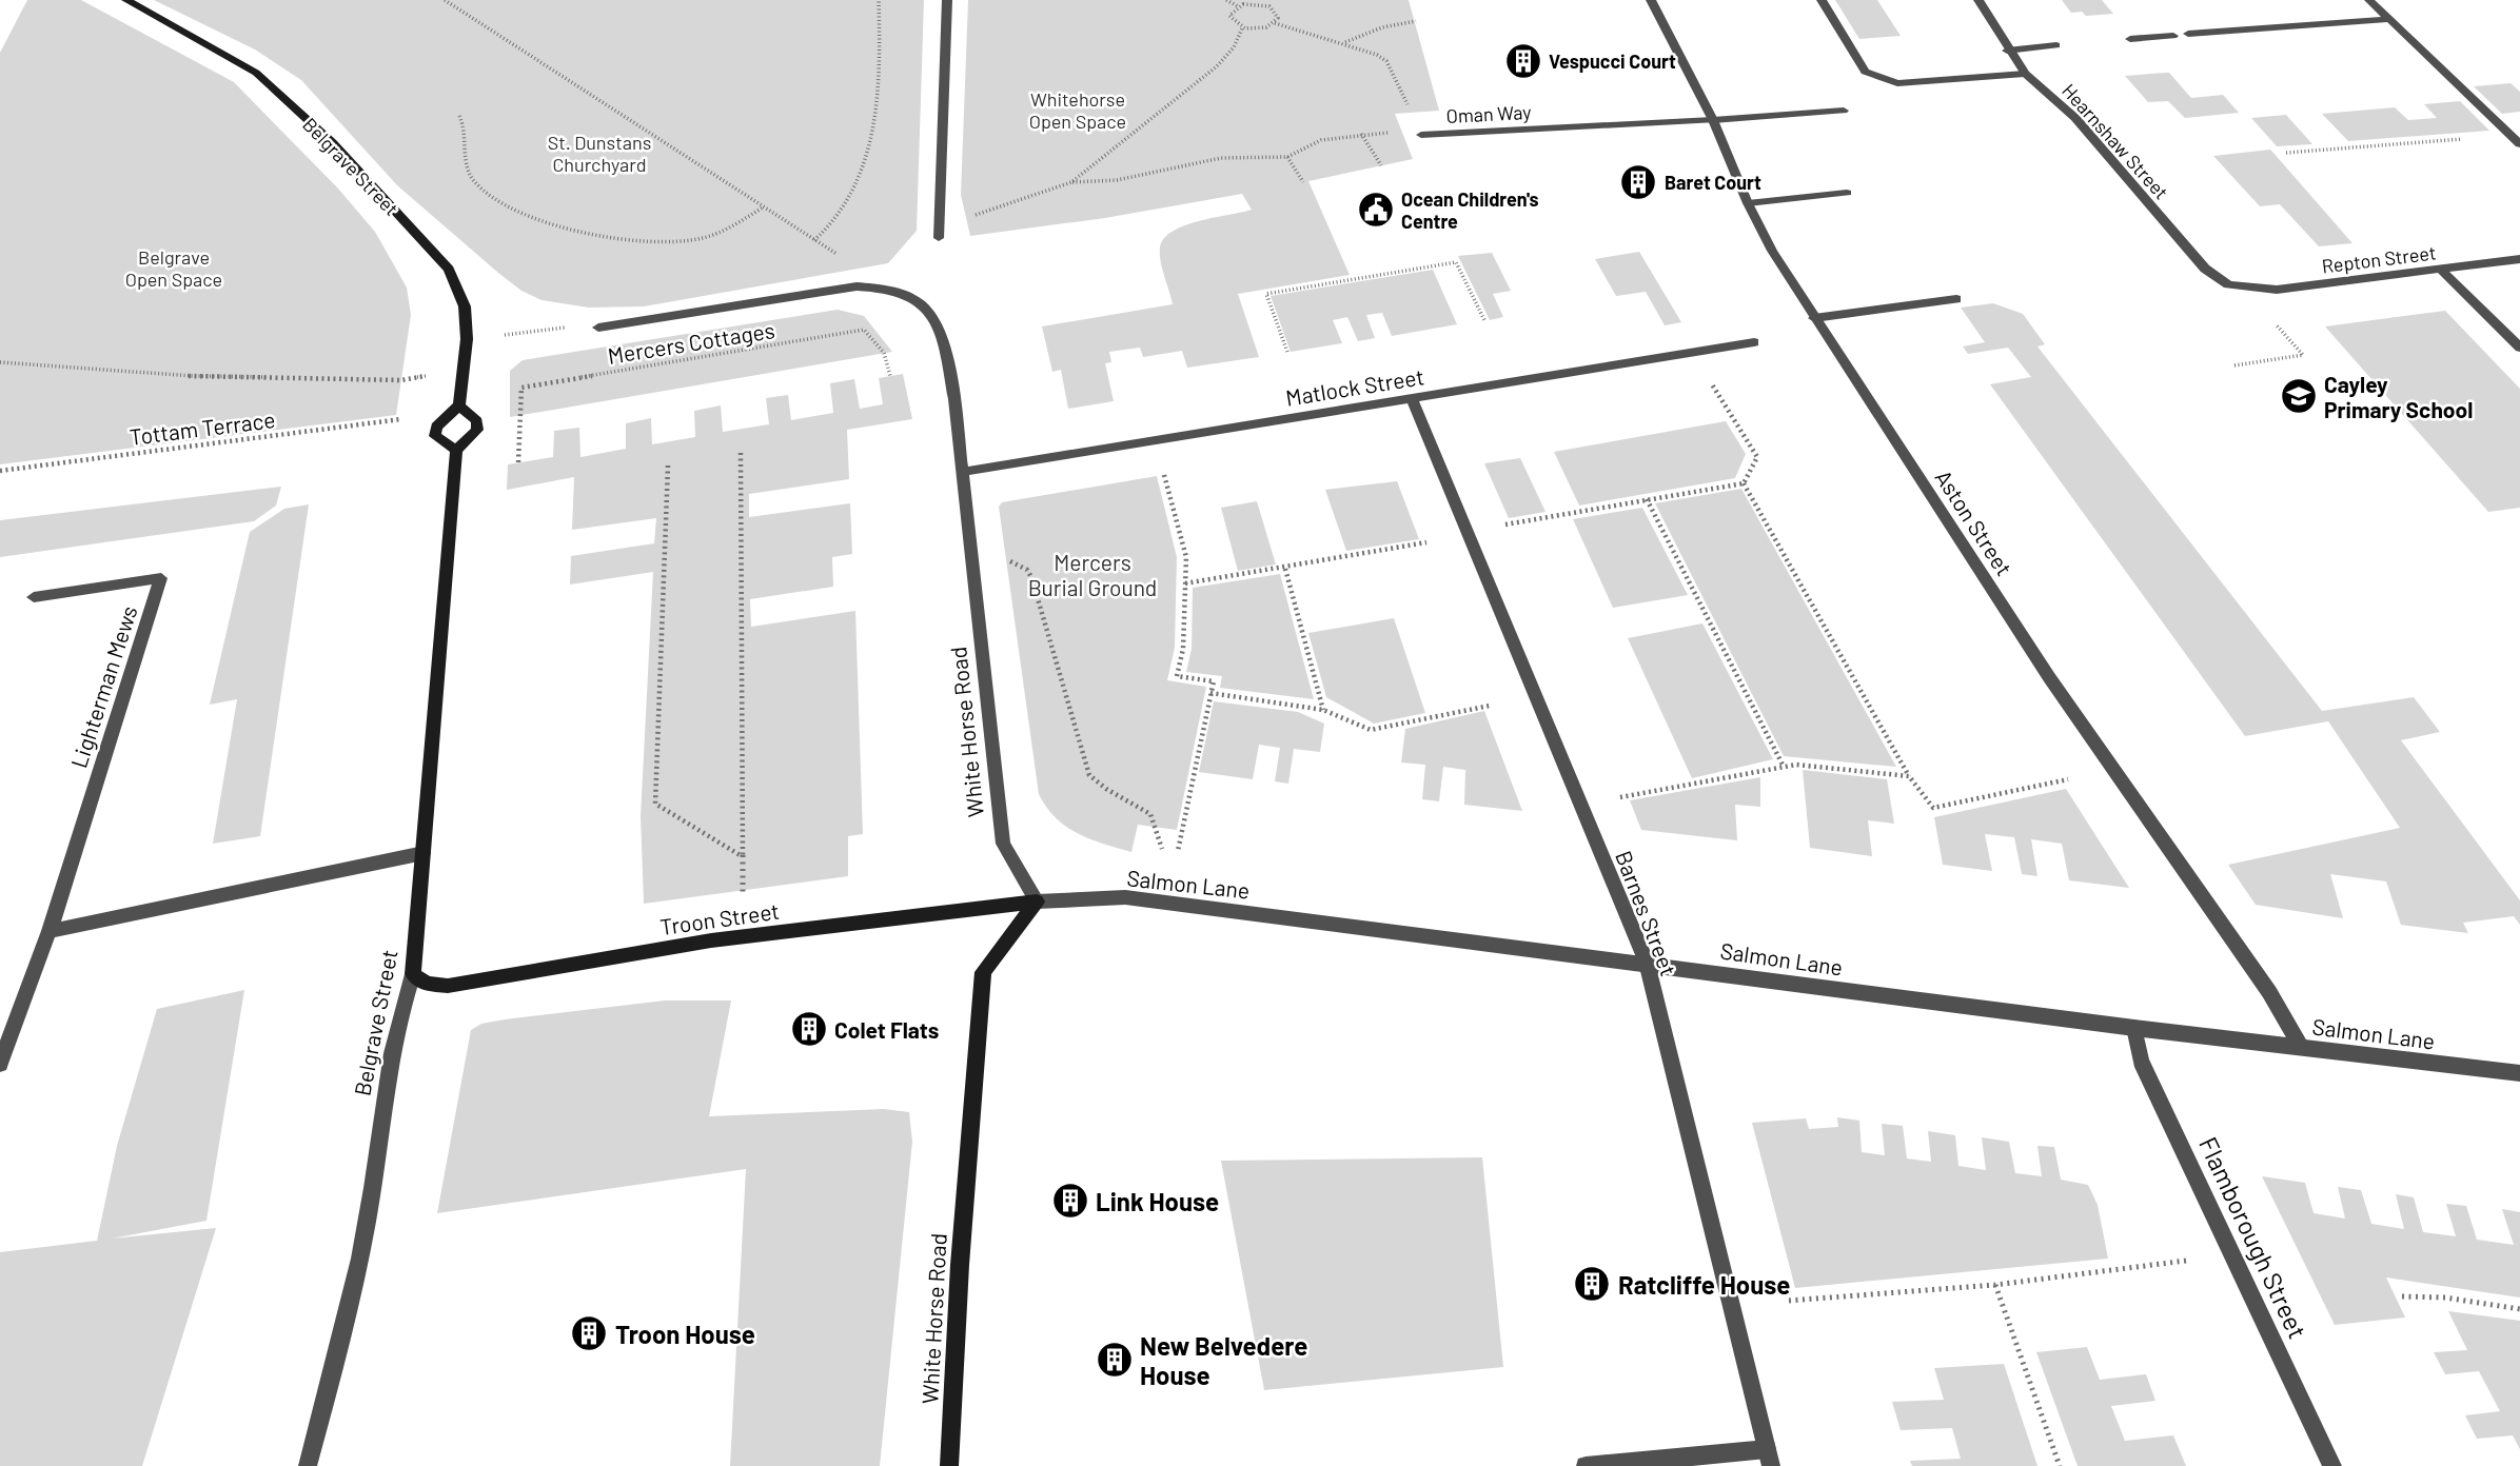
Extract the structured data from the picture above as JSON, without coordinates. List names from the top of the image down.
{
  "streets": {
    "main road": ["Belgrave Street", "White Horse Road", "Troon Street"],
    "street": [
      "Oman Way",
      "Hearnshaw Street",
      "Repton Street",
      "Matlock Street",
      "Aston Street",
      "Lighterman Mews",
      "Salmon Lane",
      "Barnes Street",
      "Flamborough Street"
    ],
    "path": ["Mercers Cottages", "Tottam Terrace"]
  },
  "crossings": [
    ["Oman Way", "Aston Street"],
    ["Hearnshaw Street", "Repton Street"],
    ["Belgrave Street", "Troon Street"],
    ["Matlock Street", "White Horse Road"],
    ["Matlock Street", "Barnes Street"],
    ["Aston Street", "Salmon Lane"],
    ["White Horse Road", "Salmon Lane"],
    ["White Horse Road", "Troon Street"],
    ["Salmon Lane", "Barnes Street"],
    ["Salmon Lane", "Troon Street"],
    ["Salmon Lane", "Flamborough Street"]
  ],
  "parks": [
    "Whitehorse Open Space",
    "St. Dunstans Churchyard",
    "Belgrave Open Space",
    "Mercers Burial Ground"
  ],
  "places": {
    "building": [
      "Vespucci Court",
      "Baret Court",
      "Colet Flats",
      "Link House",
      "Ratcliffe House",
      "Troon House",
      "New Belvedere House"
    ],
    "public building": ["Ocean Children's Centre"],
    "school or university": ["Cayley Primary School"]
  }
}
